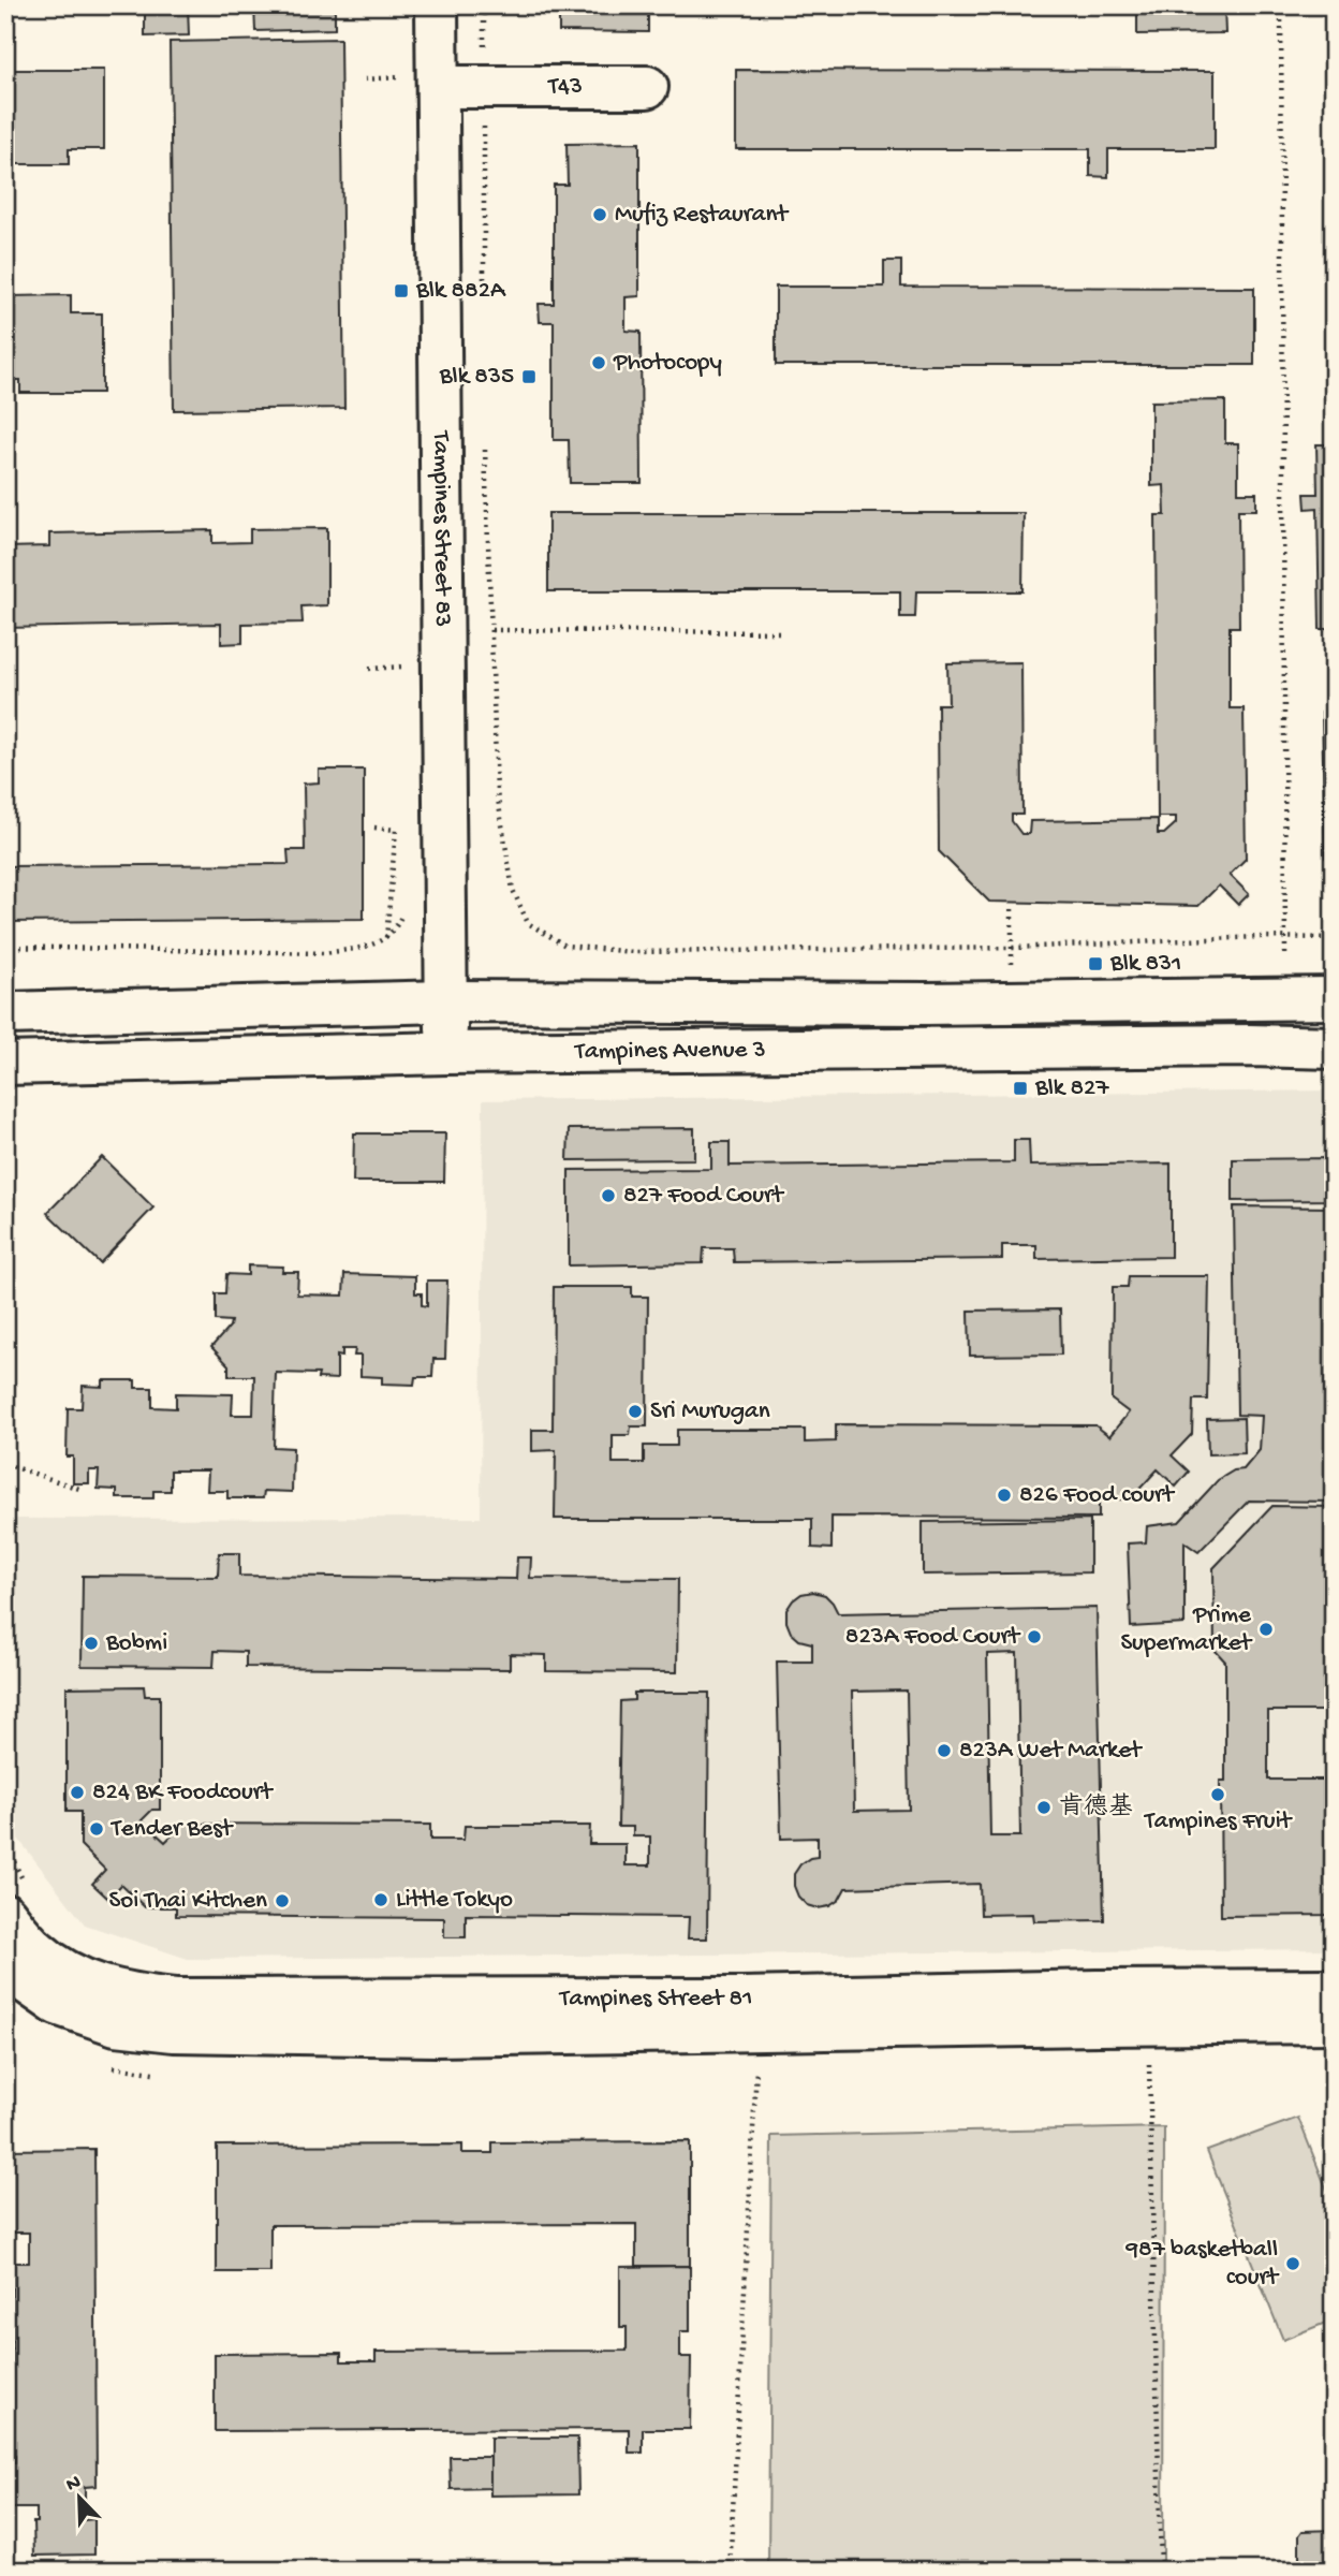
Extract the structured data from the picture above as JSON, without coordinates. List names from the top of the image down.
{
  "streets": {
    "street": [
      "T43",
      "Tampines Street 83",
      "Tampines Avenue 3",
      "Tampines Street 81"
    ]
  },
  "crossings": [
    ["T43", "Tampines Street 83"],
    ["Tampines Street 83", "Tampines Avenue 3"]
  ],
  "places": {
    "other": [
      "Mufiz Restaurant",
      "Photocopy",
      "827 Food Court",
      "Sri Murugan",
      "826 Food court",
      "Prime Supermarket",
      "823A Food Court",
      "Bobmi",
      "823A Wet Market",
      "824 BK Foodcourt",
      "Tampines Fruit",
      "肯德基",
      "Tender Best",
      "Little Tokyo",
      "Soi Thai Kitchen",
      "987 basketball court"
    ],
    "transit": [
      "Blk 882A",
      "Blk 835",
      "Blk 831",
      "Blk 827"
    ]
  },
  "north": "top left"
}
